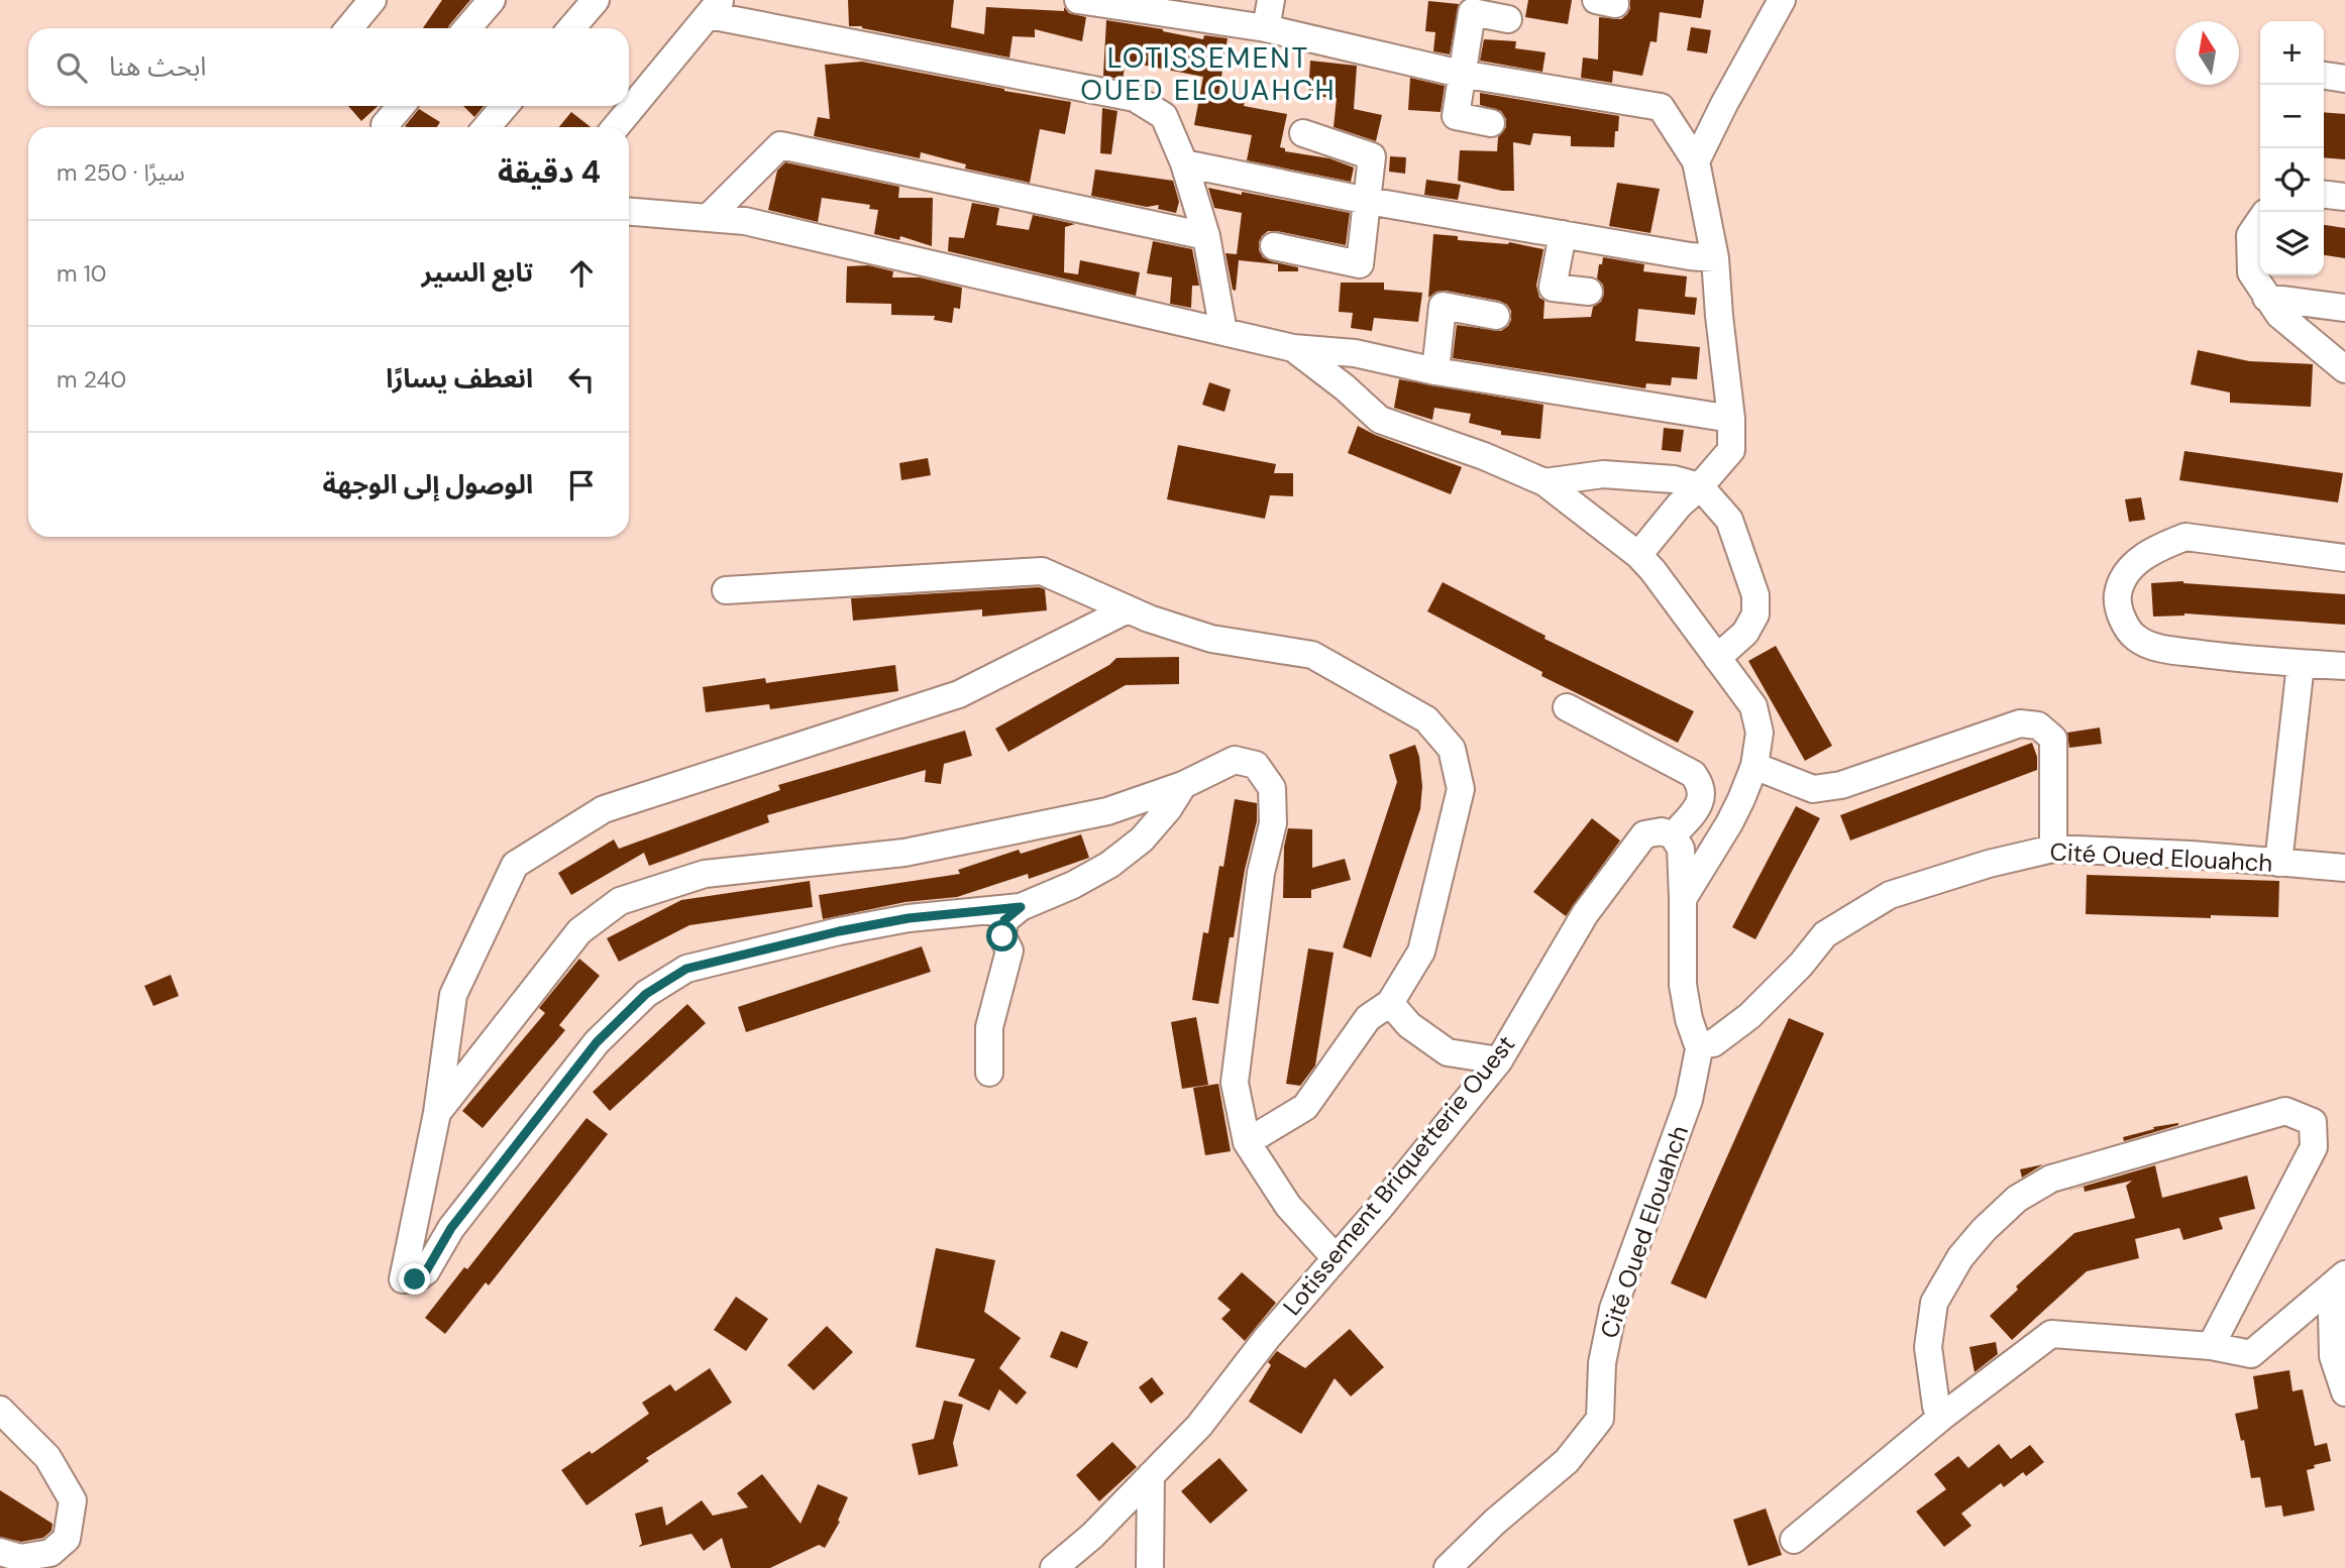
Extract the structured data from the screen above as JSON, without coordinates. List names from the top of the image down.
{
  "streets": {
    "street": ["Cité Oued Elouahch", "Lotissement Briquetterie Ouest"]
  },
  "districts": ["LOTISSEMENT OUED ELOUAHCH"],
  "north": "top",
  "page": {
    "map_buttons": ["+", "−"],
    "search": "ابحث هنا",
    "heading": ["4 دقيقة", "سيرًا · 250 m"],
    "list": [
      ["تابع السير", "10 m"],
      ["انعطف يسارًا", "240 m"],
      "الوصول إلى الوجهة"
    ]
  }
}
